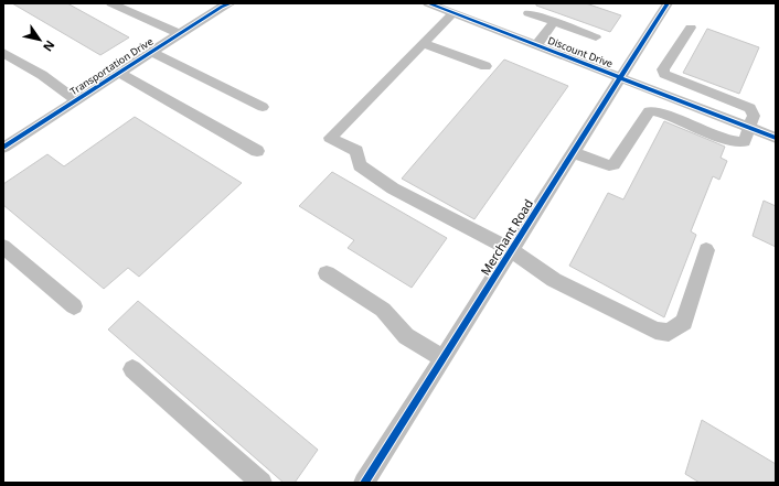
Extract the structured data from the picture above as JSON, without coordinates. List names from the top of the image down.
{
  "streets": {
    "street": ["Discount Drive", "Transportation Drive", "Merchant Road"]
  },
  "crossings": [
    ["Discount Drive", "Merchant Road"]
  ],
  "north": "bottom right"
}
